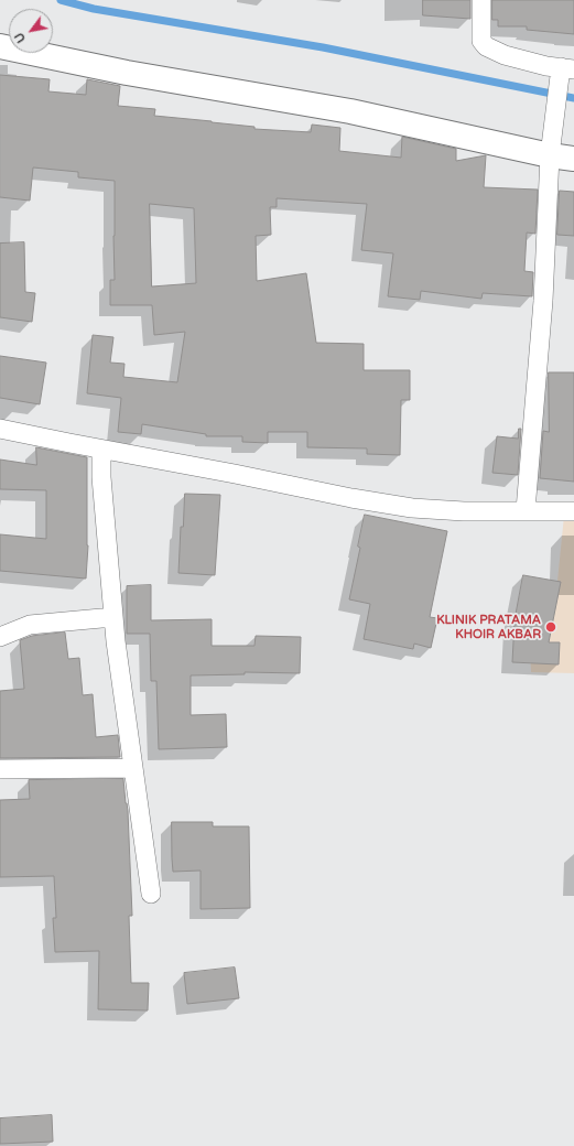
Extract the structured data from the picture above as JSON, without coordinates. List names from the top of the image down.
{
  "places": ["KLINIK PRATAMA KHOIR AKBAR"],
  "north": "bottom left"
}
